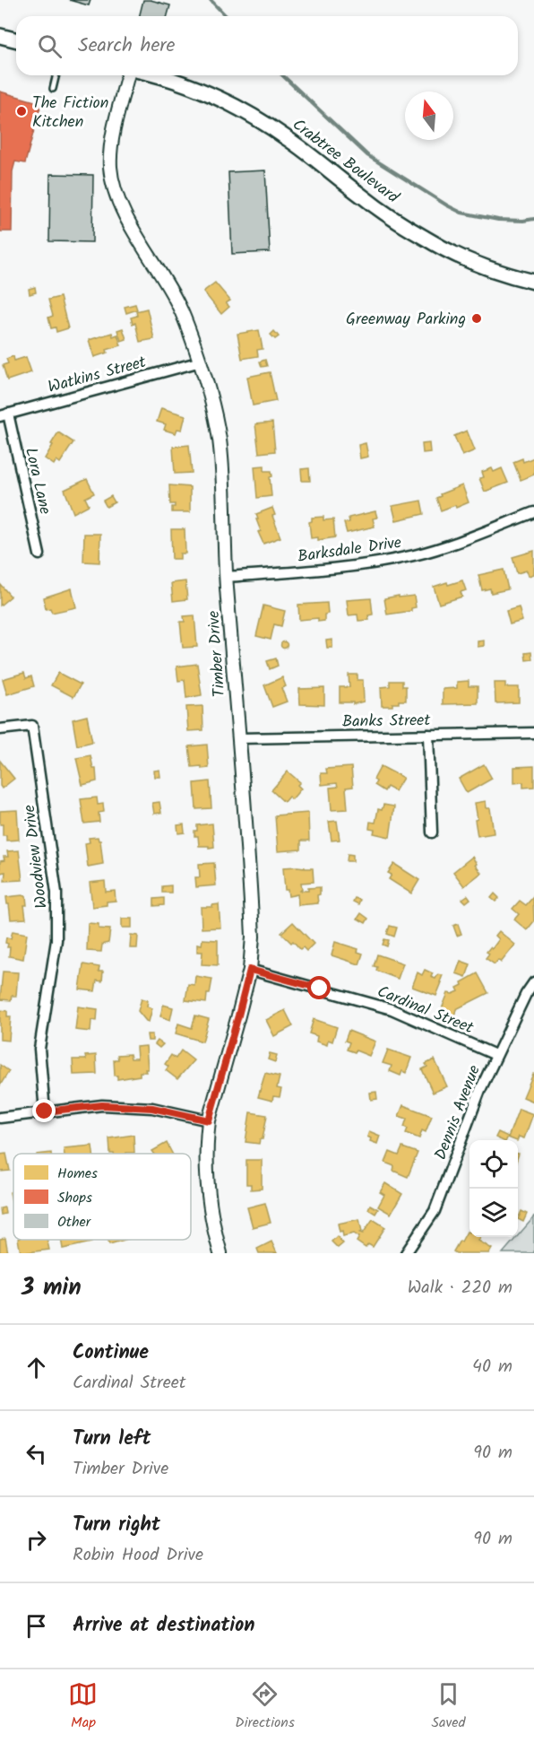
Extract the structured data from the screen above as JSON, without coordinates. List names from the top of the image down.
{
  "streets": {
    "main road": ["Crabtree Boulevard"],
    "street": [
      "Watkins Street",
      "Lora Lane",
      "Barksdale Drive",
      "Timber Drive",
      "Banks Street",
      "Woodview Drive",
      "Cardinal Street",
      "Dennis Avenue"
    ]
  },
  "crossings": [
    ["Watkins Street", "Lora Lane"],
    ["Watkins Street", "Timber Drive"],
    ["Barksdale Drive", "Timber Drive"],
    ["Timber Drive", "Banks Street"],
    ["Timber Drive", "Cardinal Street"],
    ["Cardinal Street", "Dennis Avenue"]
  ],
  "places": ["The Fiction Kitchen", "Greenway Parking"],
  "legend": ["Homes", "Shops", "Other"],
  "north": "top",
  "page": {
    "search": "Search here",
    "heading": ["3 min", "Walk · 220 m"],
    "list": [
      ["Continue", "Cardinal Street", "40 m"],
      ["Turn left", "Timber Drive", "90 m"],
      ["Turn right", "Robin Hood Drive", "90 m"],
      "Arrive at destination"
    ],
    "nav": ["Map", "Directions", "Saved"]
  }
}
